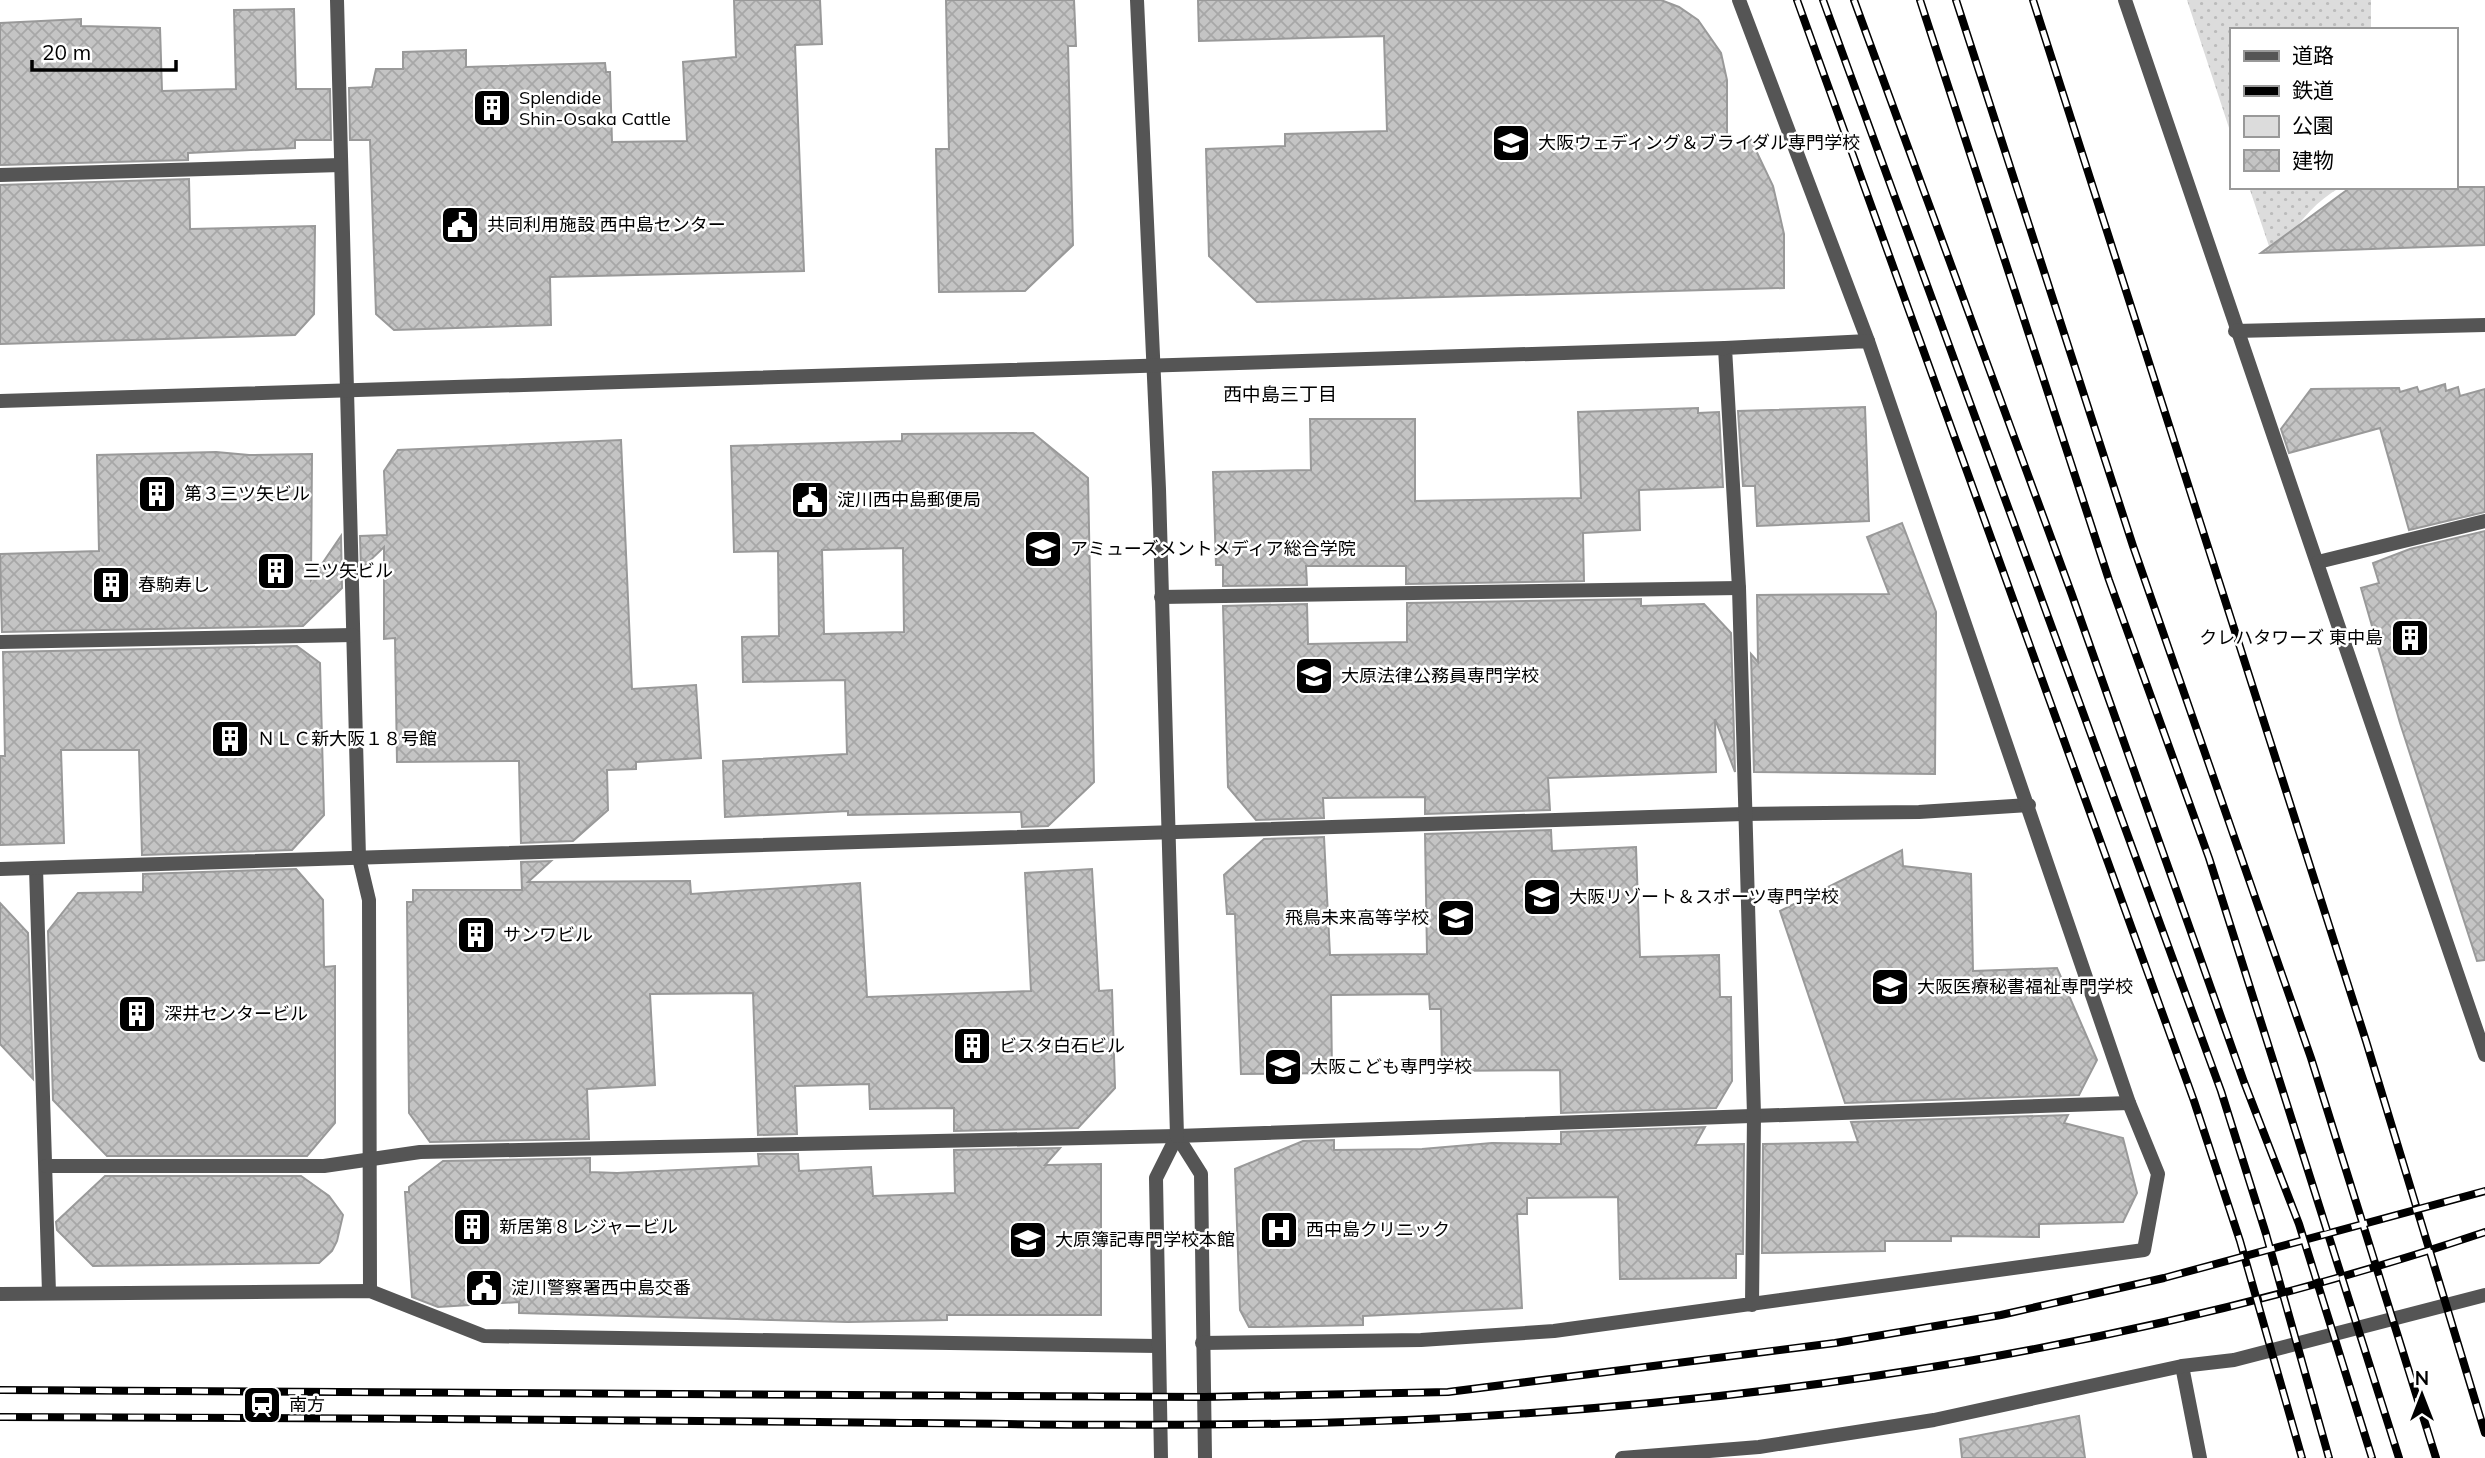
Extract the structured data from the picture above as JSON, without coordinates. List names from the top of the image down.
{
  "districts": ["西中島三丁目"],
  "places": {
    "building": [
      "Splendide Shin-Osaka Cattle",
      "第３三ツ矢ビル",
      "三ツ矢ビル",
      "春駒寿し",
      "クレハタワーズ 東中島",
      "ＮＬＣ新大阪１８号館",
      "サンワビル",
      "深井センタービル",
      "ビスタ白石ビル",
      "新居第８レジャービル"
    ],
    "school or university": [
      "大阪ウェディング＆ブライダル専門学校",
      "アミューズメントメディア総合学院",
      "大原法律公務員専門学校",
      "大阪リゾート＆スポーツ専門学校",
      "飛鳥未来高等学校",
      "大阪医療秘書福祉専門学校",
      "大阪こども専門学校",
      "大原簿記専門学校本館"
    ],
    "public building": ["共同利用施設 西中島センター", "淀川西中島郵便局", "淀川警察署西中島交番"],
    "hospital": ["西中島クリニック"],
    "station": ["南方"]
  },
  "legend": [
    "道路",
    "鉄道",
    "公園",
    "建物"
  ],
  "scale_bar": "20 m",
  "north": "top"
}
